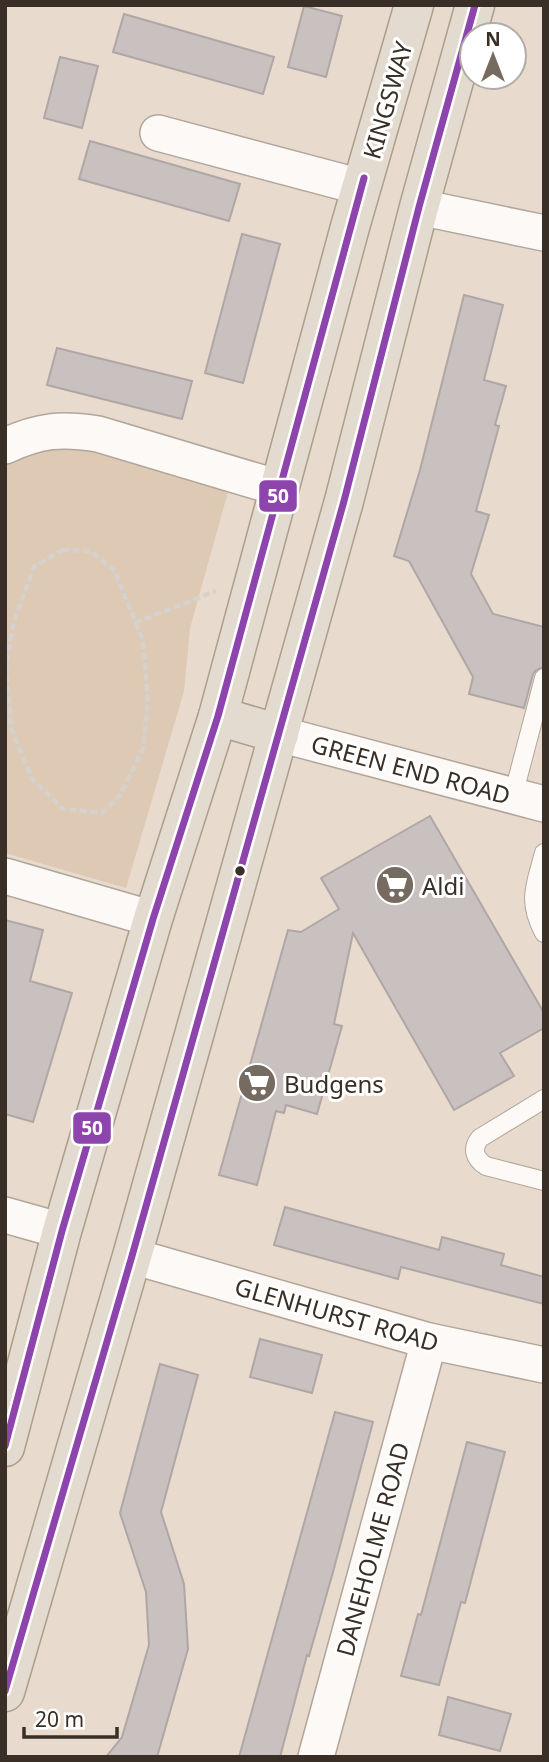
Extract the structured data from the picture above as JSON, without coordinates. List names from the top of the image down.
{
  "streets": {
    "highway": ["KINGSWAY"],
    "street": ["GREEN END ROAD", "GLENHURST ROAD", "DANEHOLME ROAD"]
  },
  "crossings": [
    ["GLENHURST ROAD", "DANEHOLME ROAD"]
  ],
  "places": {
    "supermarket": ["Aldi", "Budgens"]
  },
  "lines": ["transit line 50"],
  "scale_bar": "20 m",
  "north": "top"
}
